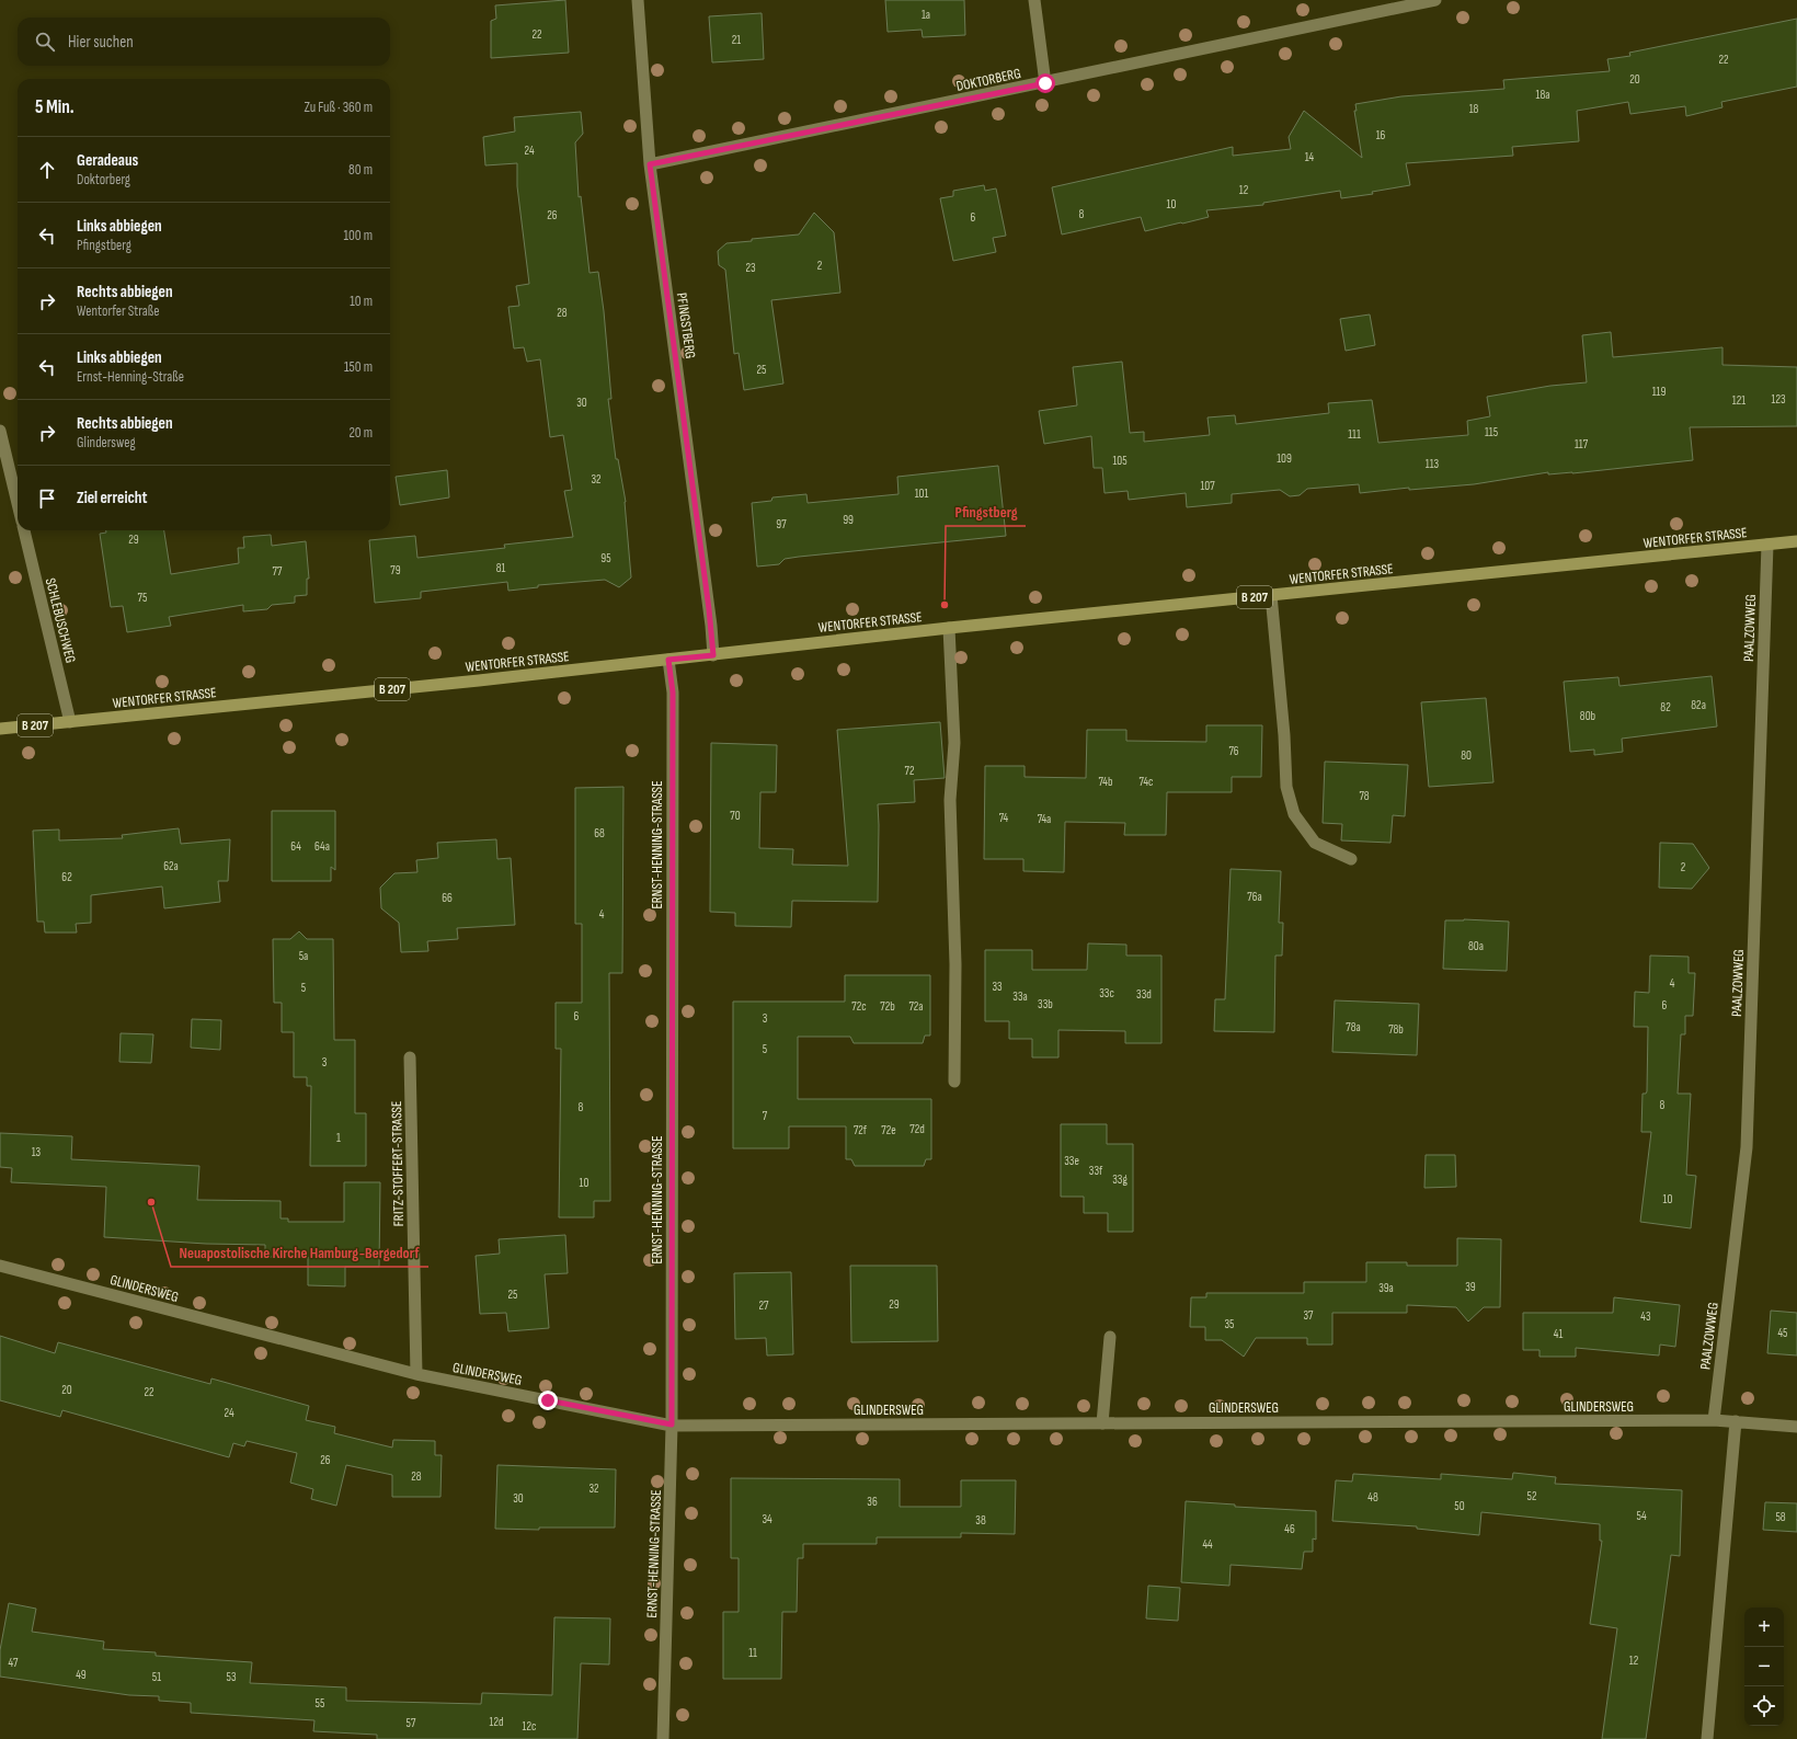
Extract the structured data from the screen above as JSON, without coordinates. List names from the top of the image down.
{
  "streets": {
    "main road": ["WENTORFER STRASSE", "B 207"],
    "street": [
      "DOKTORBERG",
      "PFINGSTBERG",
      "SCHLEBUSCHWEG",
      "PAALZOWWEG",
      "ERNST-HENNING-STRASSE",
      "FRITZ-STOFFERT-STRASSE",
      "GLINDERSWEG"
    ]
  },
  "crossings": [
    ["DOKTORBERG", "PFINGSTBERG"],
    ["PFINGSTBERG", "WENTORFER STRASSE"],
    ["WENTORFER STRASSE", "SCHLEBUSCHWEG"],
    ["WENTORFER STRASSE", "PAALZOWWEG"],
    ["WENTORFER STRASSE", "ERNST-HENNING-STRASSE"],
    ["PAALZOWWEG", "GLINDERSWEG"],
    ["ERNST-HENNING-STRASSE", "GLINDERSWEG"],
    ["FRITZ-STOFFERT-STRASSE", "GLINDERSWEG"]
  ],
  "places": ["Pfingstberg", "Neuapostolische Kirche Hamburg-Bergedorf"],
  "house_numbers": [
    "1a",
    "22",
    "21",
    "22",
    "20",
    "18a",
    "18",
    "16",
    "24",
    "14",
    "12",
    "10",
    "8",
    "26",
    "6",
    "2",
    "23",
    "28",
    "25",
    "119",
    "123",
    "121",
    "30",
    "115",
    "111",
    "117",
    "109",
    "105",
    "113",
    "32",
    "107",
    "101",
    "99",
    "97",
    "29",
    "95",
    "81",
    "79",
    "77",
    "75",
    "82a",
    "82",
    "80b",
    "76",
    "80",
    "72",
    "74b",
    "74c",
    "78",
    "70",
    "74",
    "74a",
    "68",
    "64",
    "64a",
    "62a",
    "2",
    "62",
    "76a",
    "66",
    "4",
    "80a",
    "5a",
    "4",
    "33",
    "5",
    "33c",
    "33d",
    "33a",
    "33b",
    "6",
    "72c",
    "72b",
    "72a",
    "6",
    "3",
    "78a",
    "78b",
    "5",
    "3",
    "8",
    "8",
    "7",
    "72d",
    "72f",
    "72e",
    "1",
    "13",
    "33e",
    "33f",
    "33g",
    "10",
    "10",
    "39",
    "39a",
    "25",
    "29",
    "27",
    "37",
    "43",
    "35",
    "45",
    "41",
    "20",
    "22",
    "24",
    "26",
    "28",
    "32",
    "52",
    "48",
    "30",
    "36",
    "50",
    "54",
    "58",
    "34",
    "38",
    "46",
    "44",
    "11",
    "12",
    "47",
    "49",
    "51",
    "53",
    "55",
    "12d",
    "57",
    "12c"
  ],
  "page": {
    "search": "Hier suchen",
    "heading": ["5 Min.", "Zu Fuß · 360 m"],
    "list": [
      ["Geradeaus", "Doktorberg", "80 m"],
      ["Links abbiegen", "Pfingstberg", "100 m"],
      ["Rechts abbiegen", "Wentorfer Straße", "10 m"],
      ["Links abbiegen", "Ernst-Henning-Straße", "150 m"],
      ["Rechts abbiegen", "Glindersweg", "20 m"],
      "Ziel erreicht"
    ],
    "map_buttons": ["+", "−"]
  }
}
